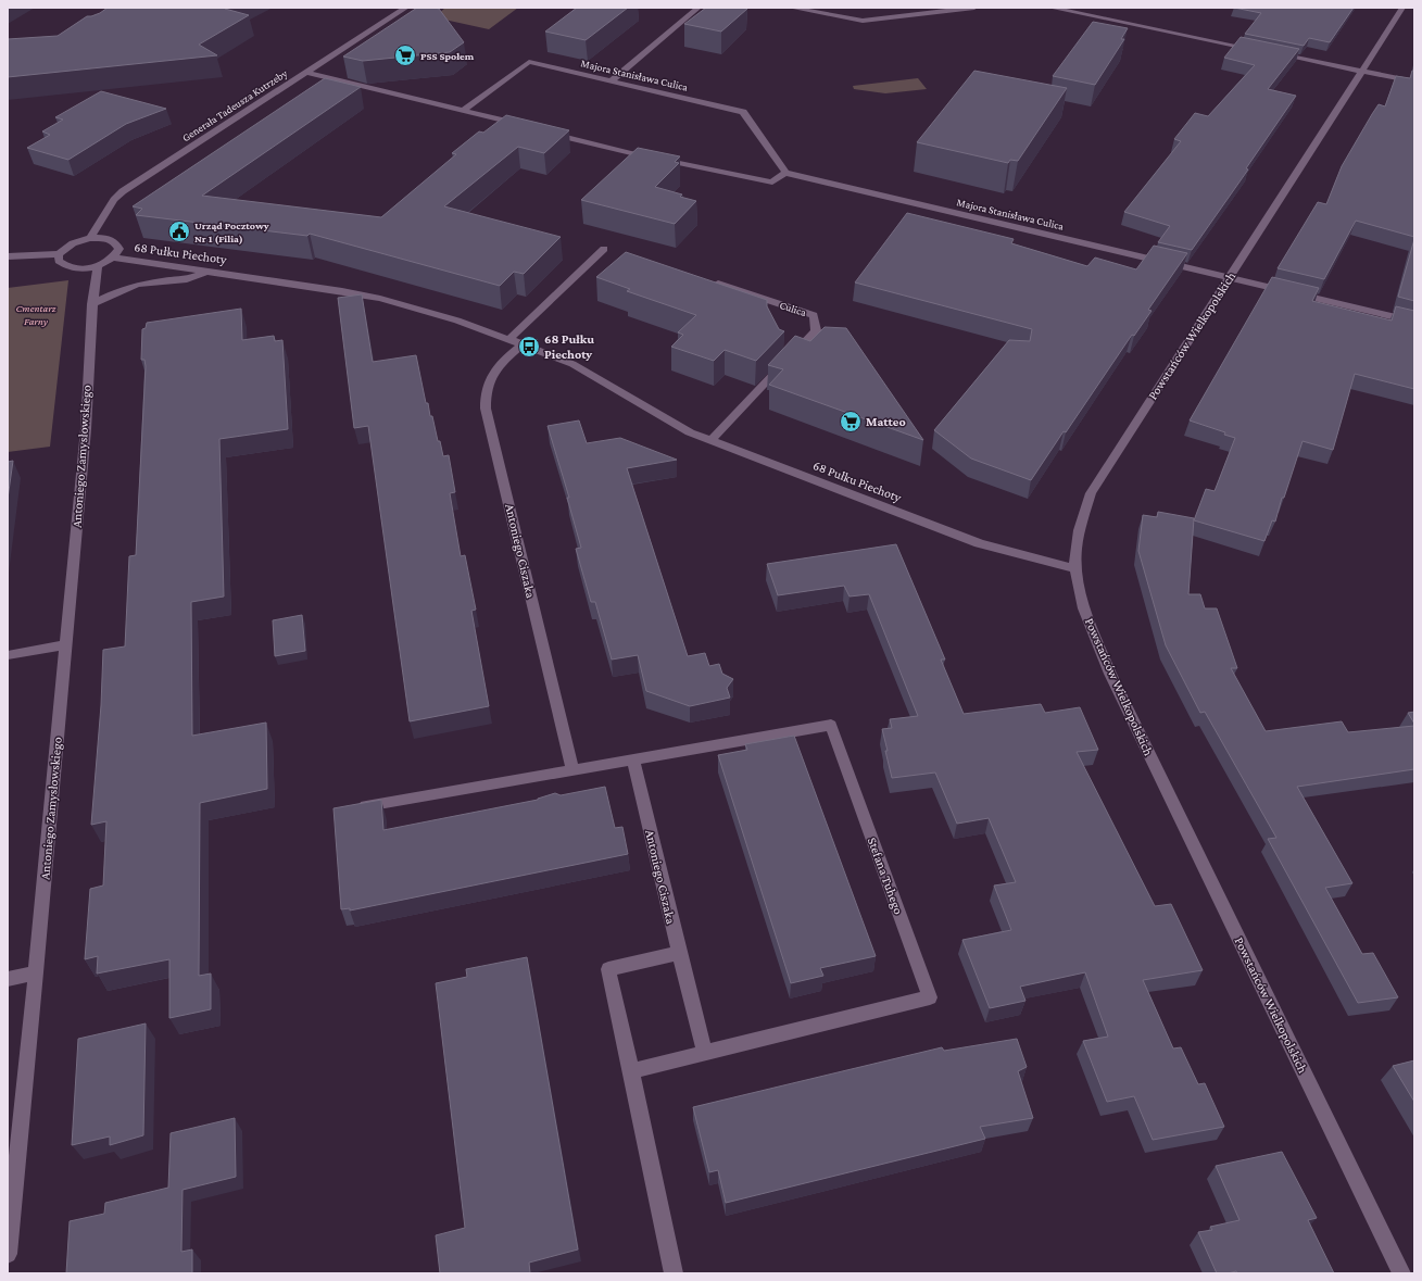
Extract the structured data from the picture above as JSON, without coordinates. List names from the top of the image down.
{
  "streets": {
    "street": [
      "Majora Stanisława Culica",
      "Generała Tadeusza Kutrzeby",
      "68 Pułku Piechoty",
      "Culica",
      "Powstańców Wielkopolskich",
      "Antoniego Zamysłowskiego",
      "Antoniego Ciszaka",
      "Stefana Tuhego"
    ]
  },
  "crossings": [
    ["Majora Stanisława Culica", "Powstańców Wielkopolskich"],
    ["Generała Tadeusza Kutrzeby", "68 Pułku Piechoty"],
    ["68 Pułku Piechoty", "Culica"],
    ["68 Pułku Piechoty", "Powstańców Wielkopolskich"],
    ["68 Pułku Piechoty", "Antoniego Ciszaka"],
    ["Antoniego Ciszaka", "Stefana Tuhego"]
  ],
  "parks": ["Cmentarz Farny"],
  "places": {
    "supermarket": ["PSS Społem", "Matteo"],
    "public building": ["Urząd Pocztowy Nr 1 (Filia)"],
    "bus stop": ["68 Pułku Piechoty"]
  }
}
